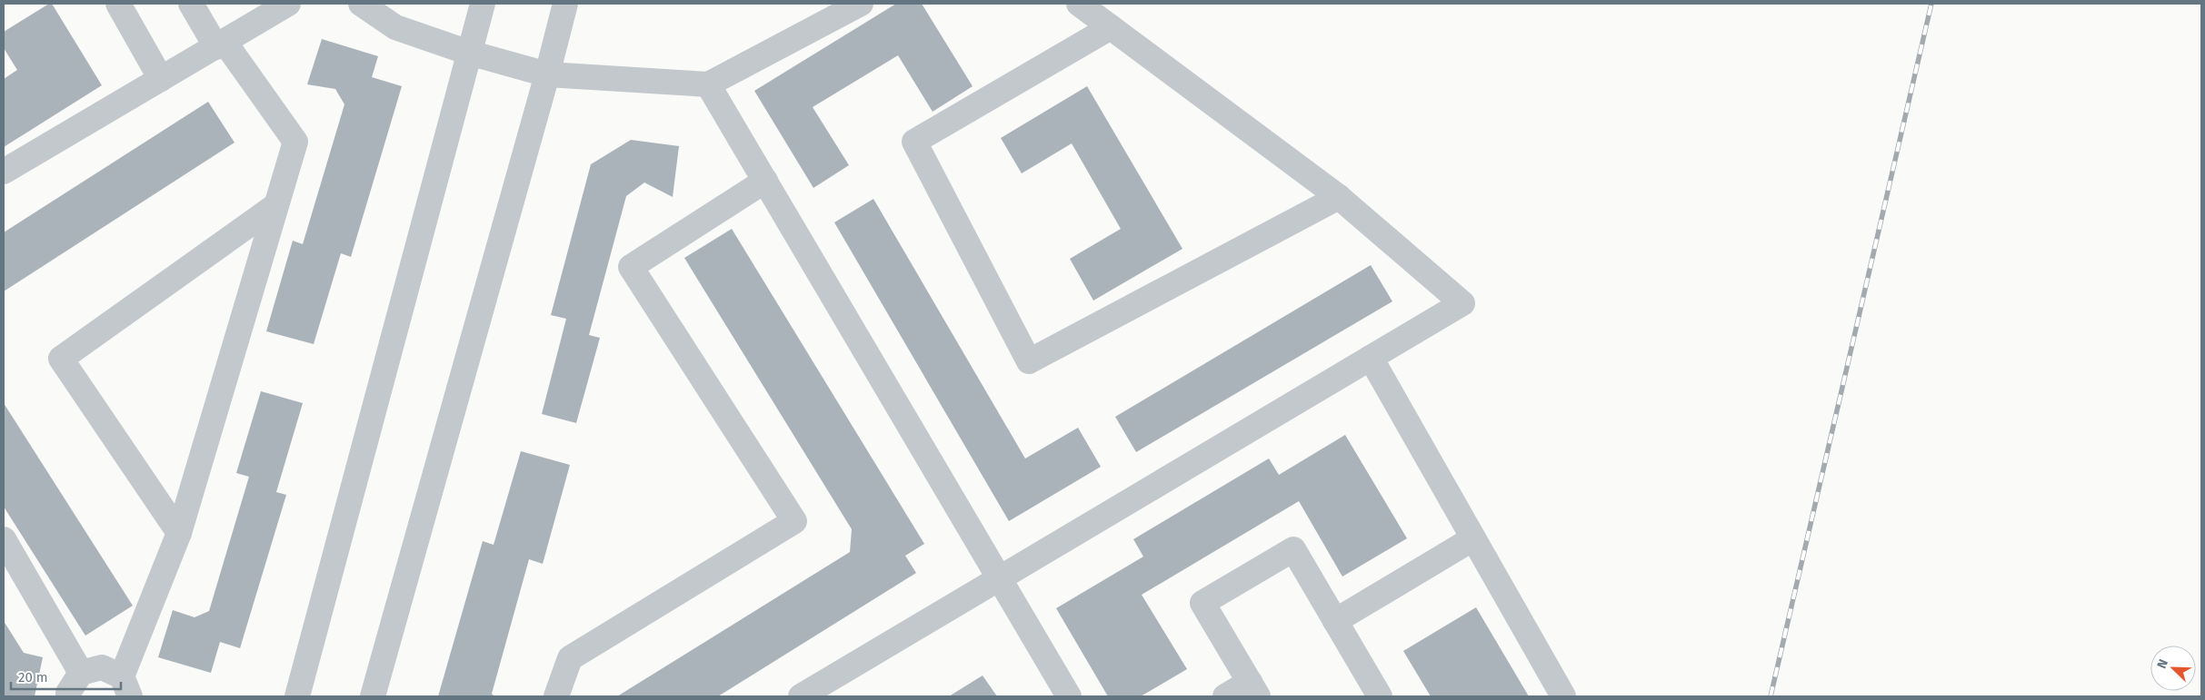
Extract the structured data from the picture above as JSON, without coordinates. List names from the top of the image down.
{
  "scale_bar": "20 m",
  "north": "top left"
}
